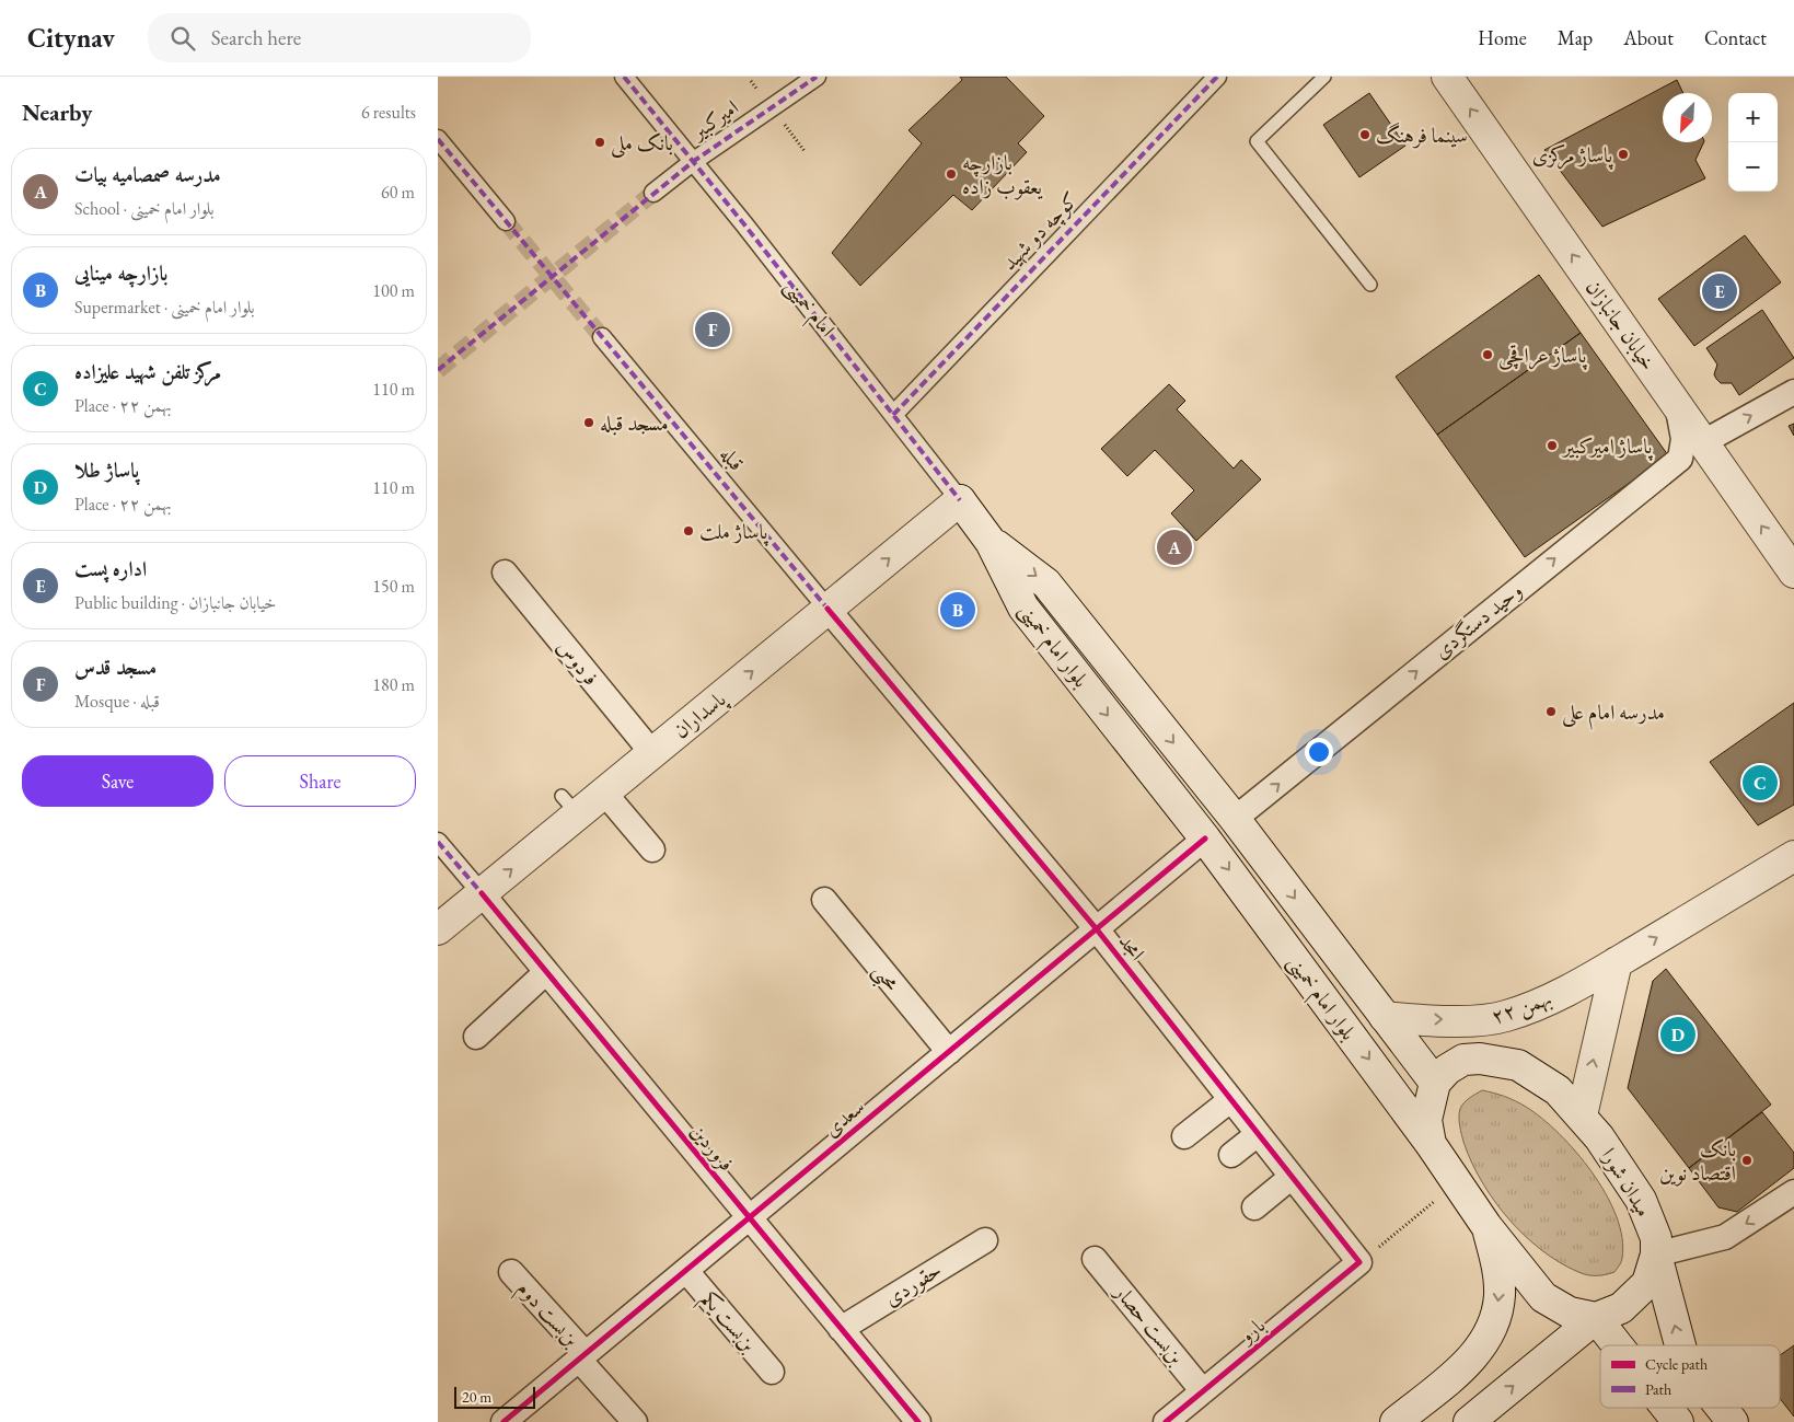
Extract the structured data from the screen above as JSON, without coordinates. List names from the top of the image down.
{
  "streets": {
    "main road": [
      "امام خمینی",
      "خیابان جانبازان",
      "بلوار امام خمینی",
      "پاسداران",
      "۲۲ بهمن",
      "میدان شورا"
    ],
    "street": [
      "امیرکبیر",
      "کوچه دو شهید",
      "قبله",
      "وحید دستگردی",
      "فردوس",
      "امجد",
      "محبی",
      "سعدی",
      "فروردین",
      "حقوردی",
      "بن‌بست دوم",
      "بن‌بست یکم",
      "بن‌بست حصار",
      "بارو"
    ]
  },
  "crossings": [
    ["امیرکبیر", "امام خمینی"],
    ["کوچه دو شهید", "امام خمینی"],
    ["امام خمینی", "بلوار امام خمینی"],
    ["امام خمینی", "پاسداران"],
    ["خیابان جانبازان", "وحید دستگردی"],
    ["قبله", "پاسداران"],
    ["قبله", "امجد"],
    ["وحید دستگردی", "بلوار امام خمینی"],
    ["بلوار امام خمینی", "۲۲ بهمن"],
    ["بلوار امام خمینی", "سعدی"],
    ["بلوار امام خمینی", "میدان شورا"],
    ["فردوس", "پاسداران"],
    ["پاسداران", "امجد"],
    ["پاسداران", "فروردین"],
    ["امجد", "سعدی"],
    ["امجد", "بارو"],
    ["محبی", "سعدی"],
    ["سعدی", "فروردین"],
    ["سعدی", "بن‌بست دوم"],
    ["سعدی", "بن‌بست یکم"],
    ["فروردین", "حقوردی"],
    ["بن‌بست حصار", "بارو"]
  ],
  "one_way": [
    "خیابان جانبازان",
    "وحید دستگردی",
    "بلوار امام خمینی",
    "پاسداران",
    "۲۲ بهمن"
  ],
  "places": [
    "سینما فرهنگ",
    "بانک ملی",
    "پاساژ مرکزی",
    "بازارچه یعقوب زاده",
    "پاساژ عراقچی",
    "مسجد قبله",
    "پاساژ امیرکبیر",
    "پاساژ ملت",
    "مدرسه امام علی",
    "بانک اقتصاد نوین"
  ],
  "legend": ["Cycle path", "Path"],
  "scale_bar": "20 m",
  "north": "bottom left",
  "page": {
    "header": "Citynav",
    "search": "Search here",
    "nav": [
      "Home",
      "Map",
      "About",
      "Contact"
    ],
    "heading": ["Nearby", "6 results"],
    "map_buttons": ["+", "−"],
    "list": [
      {
        "mark": "A",
        "name": "مدرسه صمصامیه بیات",
        "note": "School · بلوار امام خمینی",
        "value": "60 m"
      },
      {
        "mark": "B",
        "name": "بازارچه مینایی",
        "note": "Supermarket · بلوار امام خمینی",
        "value": "100 m"
      },
      {
        "mark": "C",
        "name": "مرکز تلفن شهید علیزاده",
        "note": "Place · ۲۲ بهمن",
        "value": "110 m"
      },
      {
        "mark": "D",
        "name": "پاساژ طلا",
        "note": "Place · ۲۲ بهمن",
        "value": "110 m"
      },
      {
        "mark": "E",
        "name": "اداره پست",
        "note": "Public building · خیابان جانبازان",
        "value": "150 m"
      },
      {
        "mark": "F",
        "name": "مسجد قدس",
        "note": "Mosque · قبله",
        "value": "180 m"
      }
    ],
    "pins": [
      "E",
      "F",
      "A",
      "B",
      "C",
      "D"
    ],
    "buttons": ["Save", "Share"],
    "scale": "20 m"
  }
}
